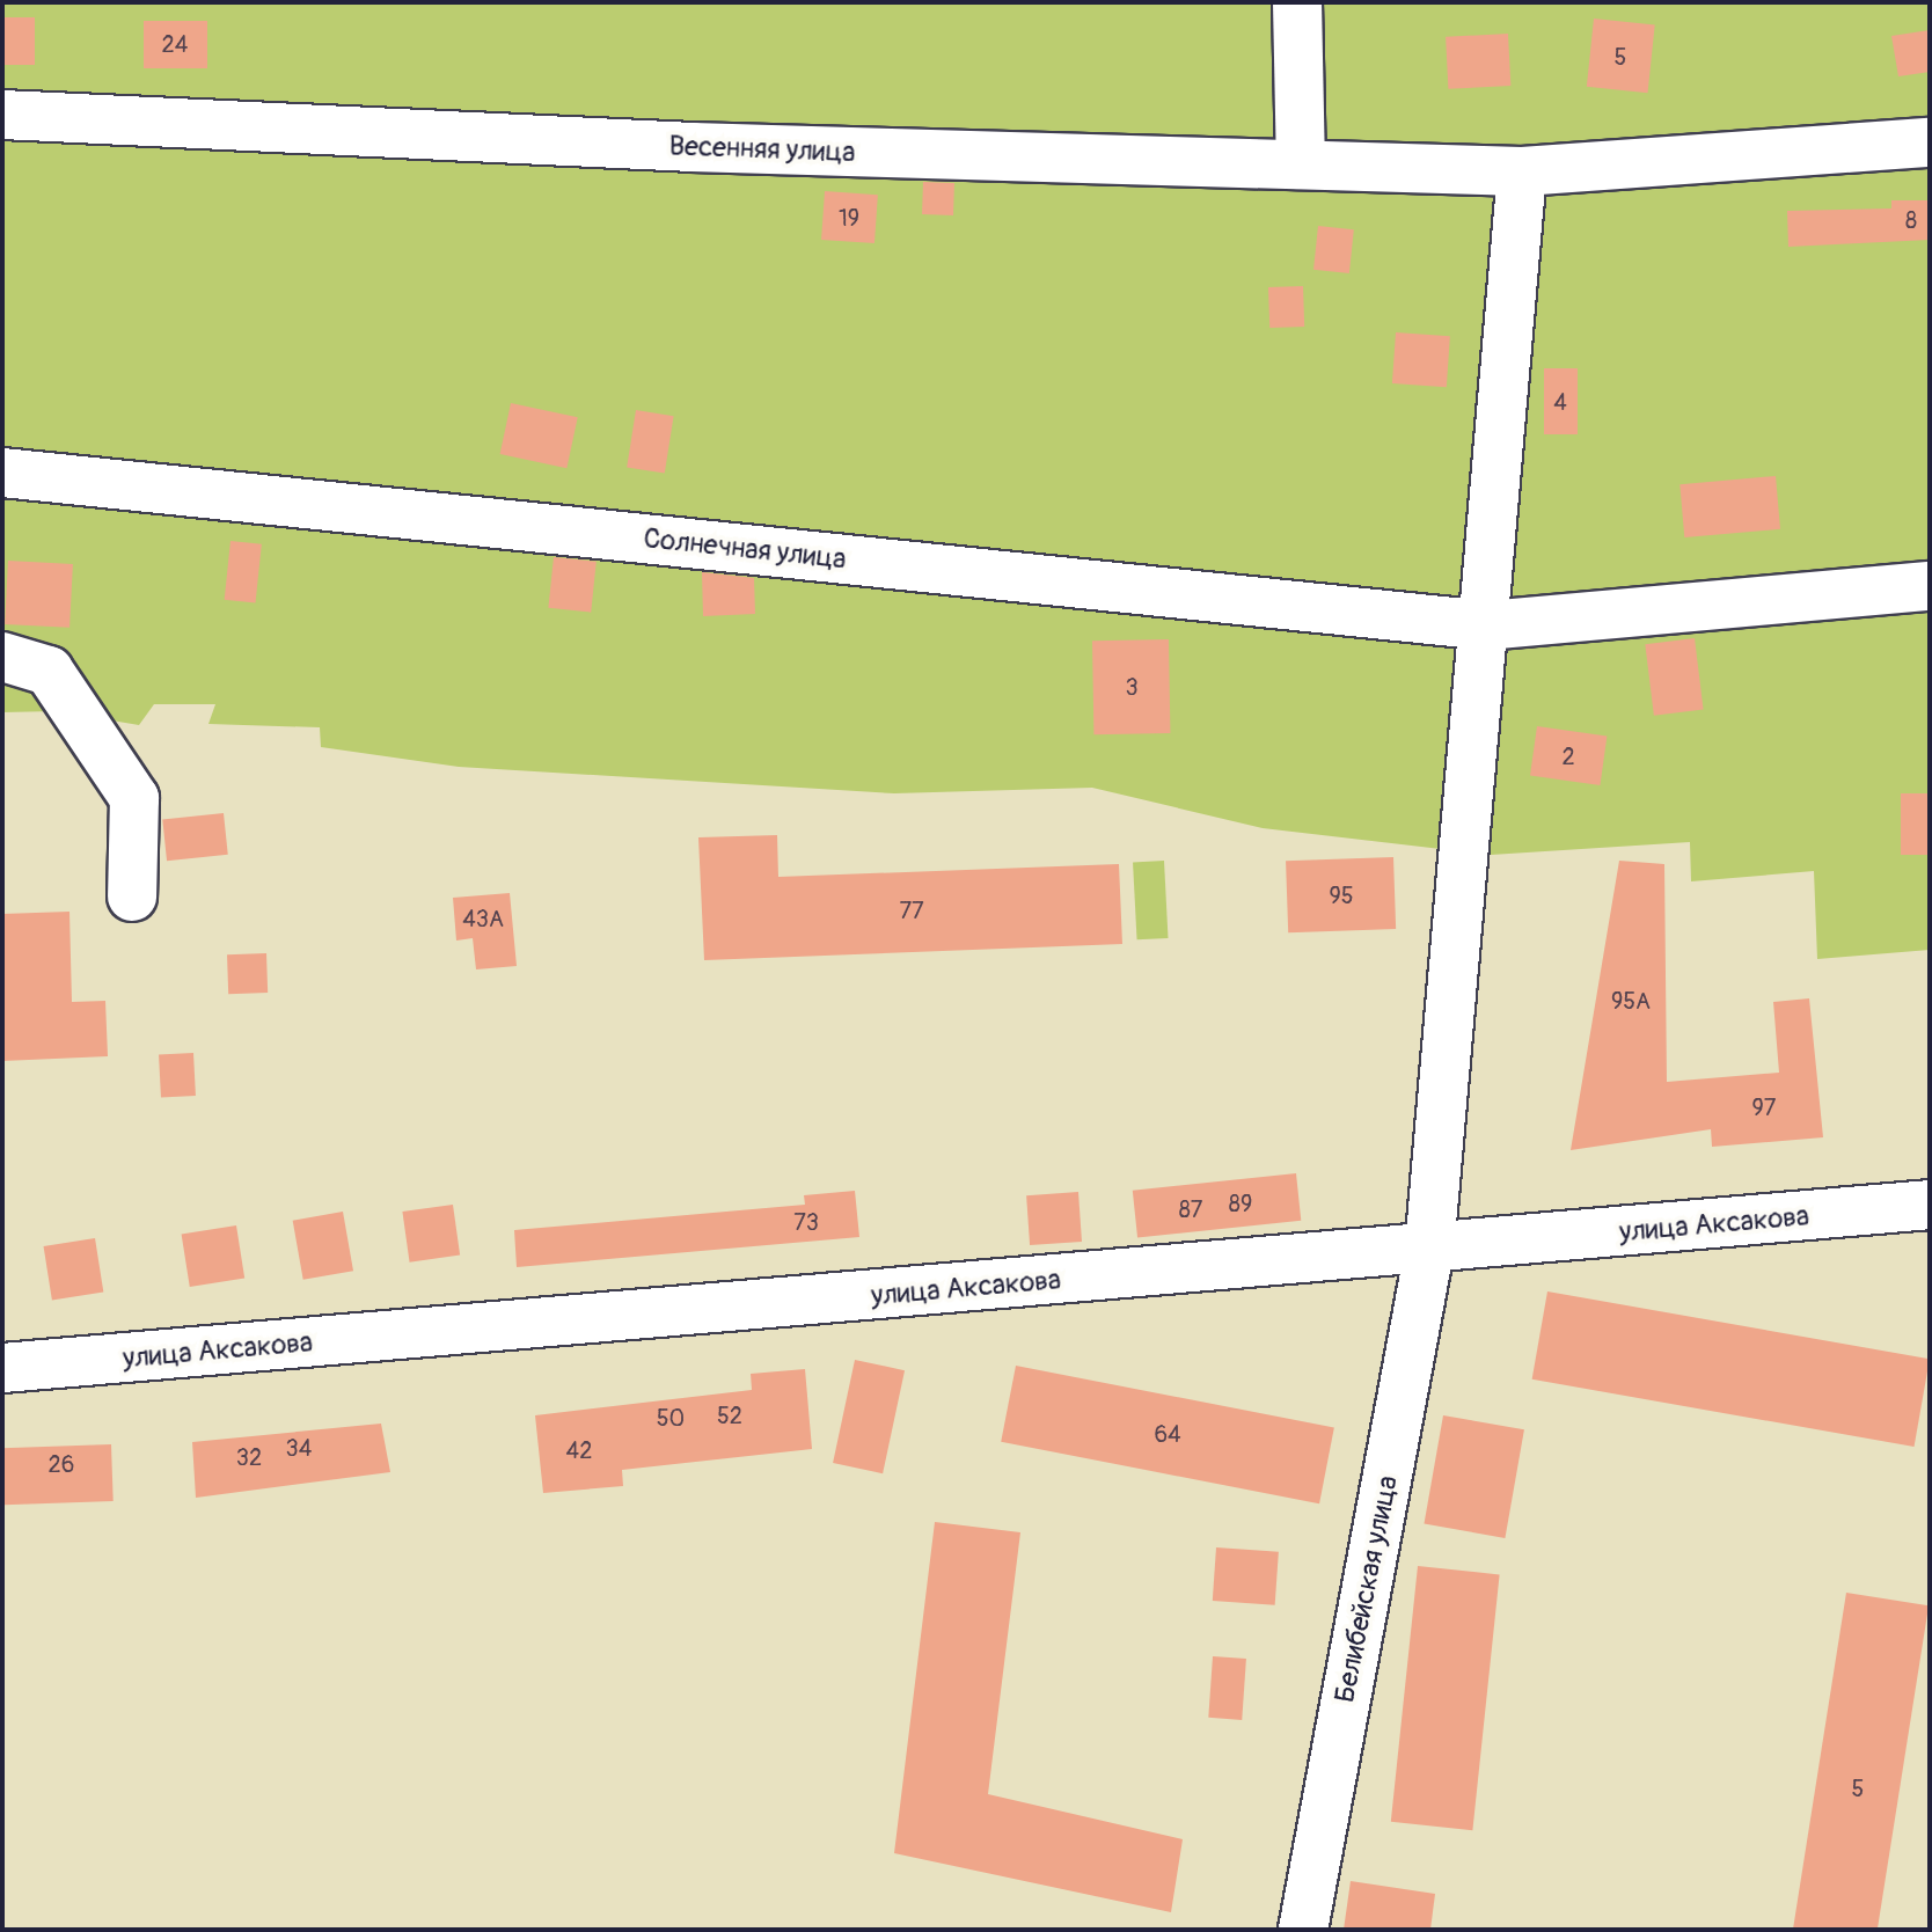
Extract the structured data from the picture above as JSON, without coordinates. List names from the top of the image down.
{
  "streets": {
    "street": [
      "Весенняя улица",
      "Солнечная улица",
      "улица Аксакова",
      "Белибейская улица"
    ]
  },
  "crossings": [
    ["Весенняя улица", "Белибейская улица"],
    ["Солнечная улица", "Белибейская улица"],
    ["улица Аксакова", "Белибейская улица"]
  ],
  "house_numbers": [
    "24",
    "5",
    "19",
    "8",
    "4",
    "3",
    "2",
    "95",
    "77",
    "43А",
    "95А",
    "97",
    "89",
    "87",
    "73",
    "52",
    "50",
    "64",
    "34",
    "42",
    "32",
    "26",
    "5"
  ]
}
